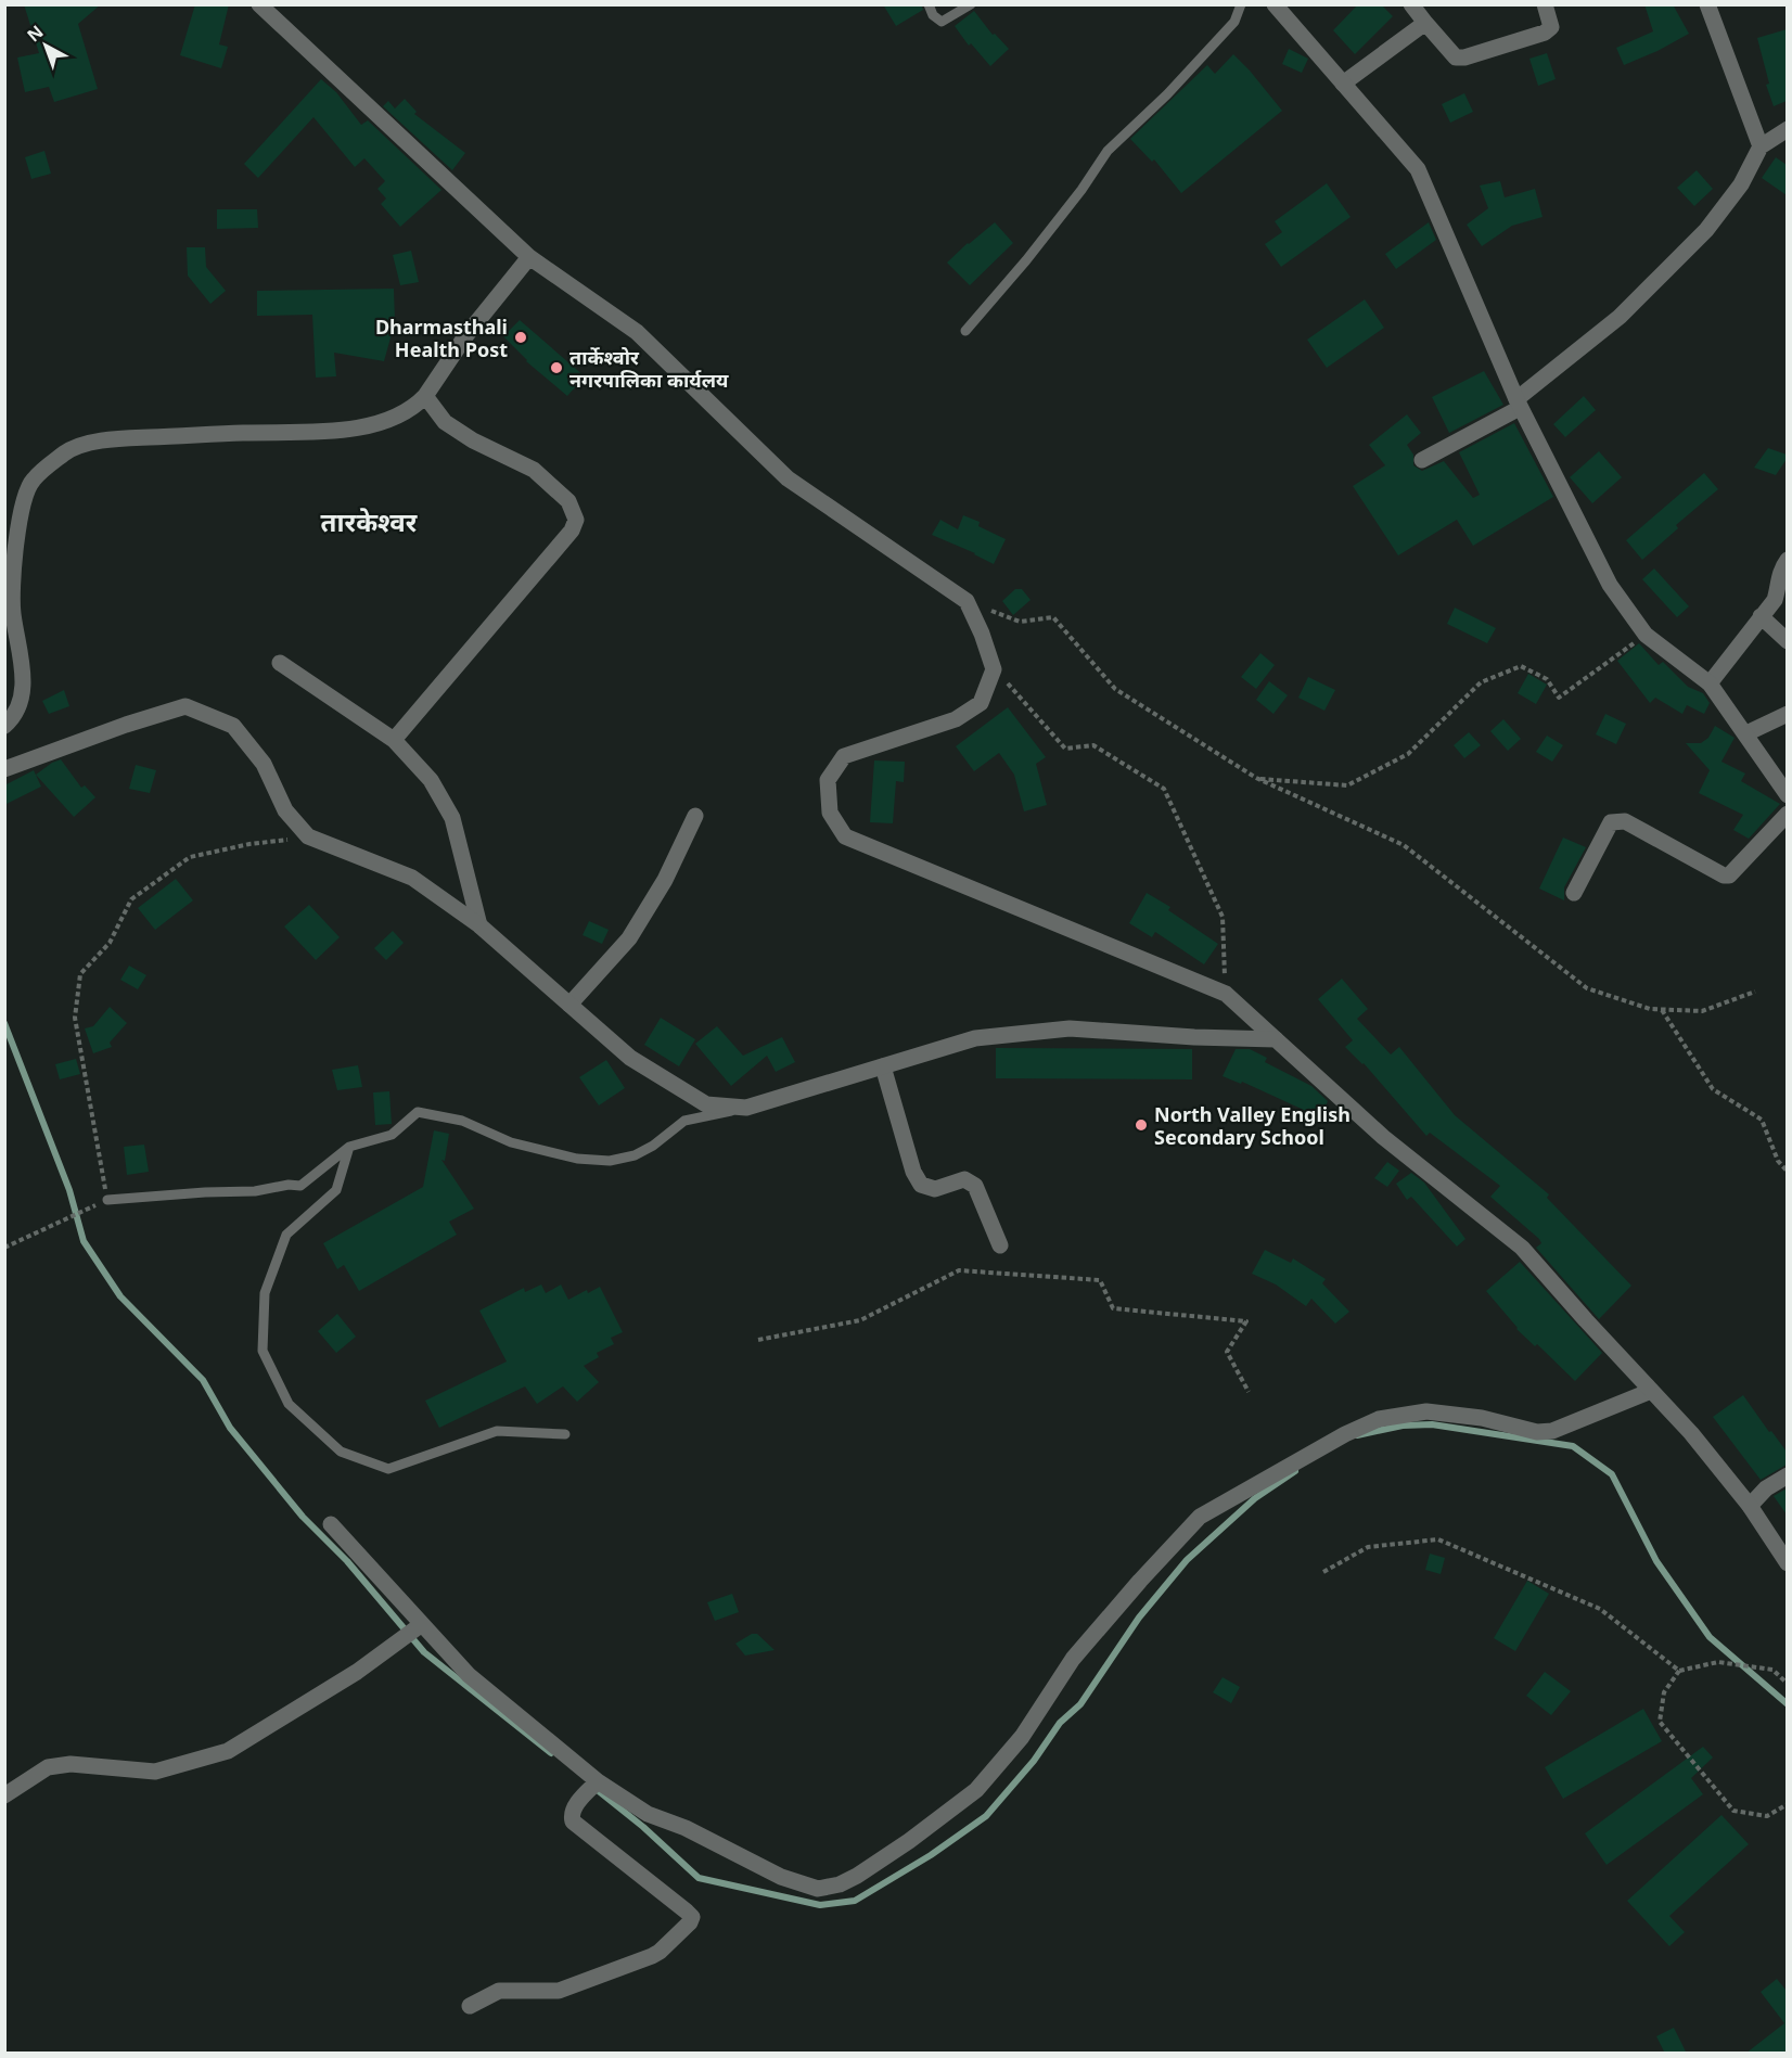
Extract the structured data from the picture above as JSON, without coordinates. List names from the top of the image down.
{
  "districts": ["तारकेश्वर"],
  "places": ["Dharmasthali Health Post", "तार्केश्वोर नगरपालिका कार्यलय", "North Valley English Secondary School"],
  "north": "top left"
}
